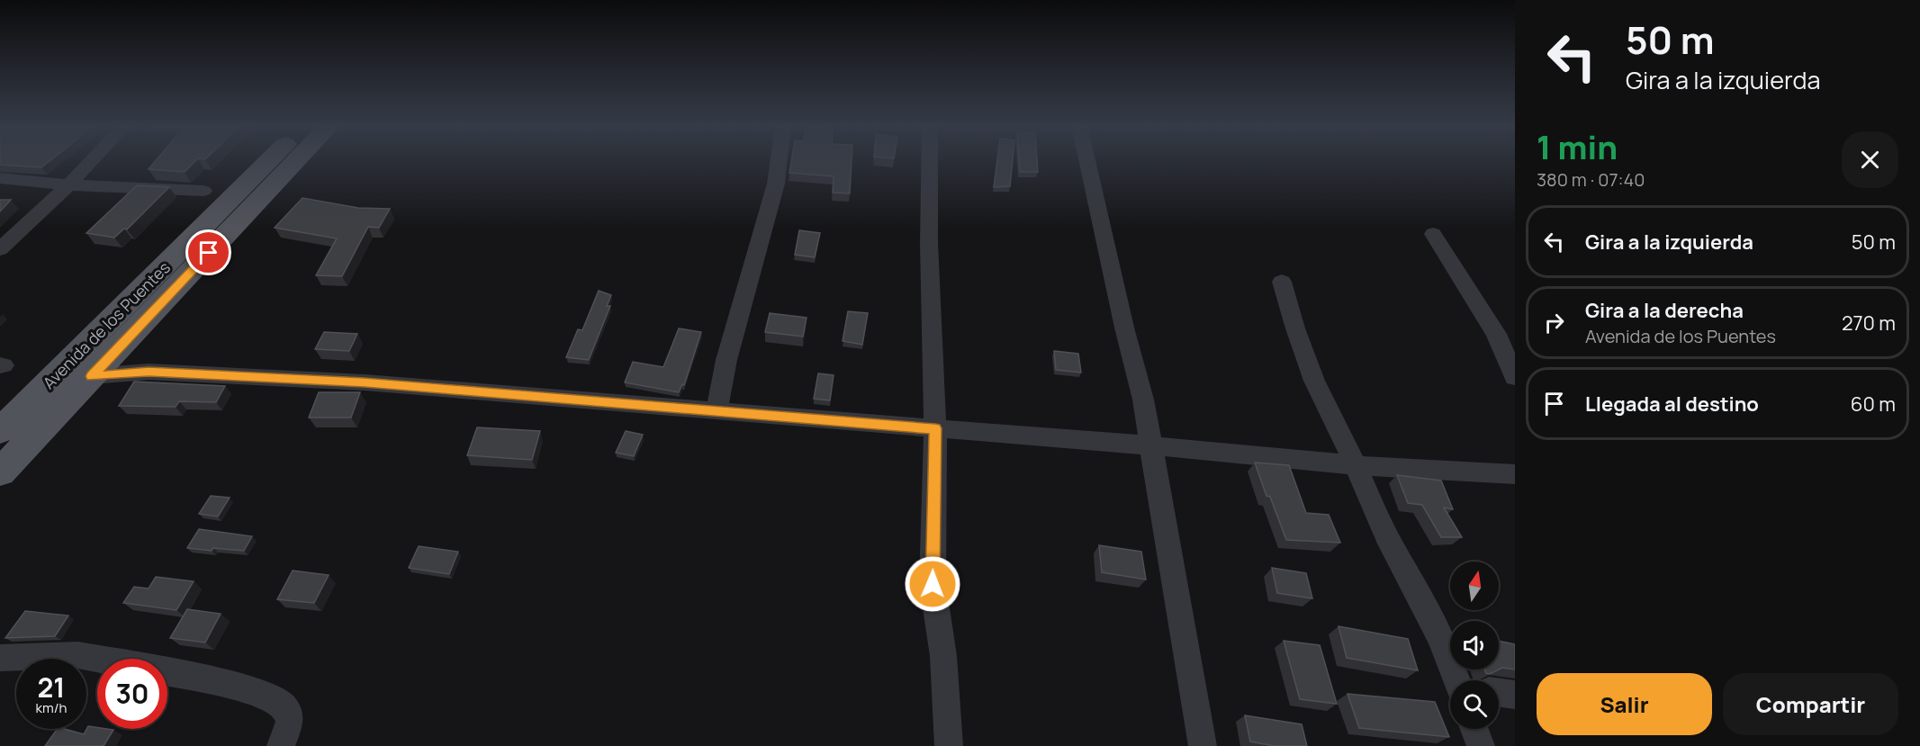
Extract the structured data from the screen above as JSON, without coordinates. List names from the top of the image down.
{
  "streets": {
    "main road": ["Avenida de los Puentes"]
  },
  "north": "top",
  "page": {
    "turn": ["50 m", "Gira a la izquierda"],
    "heading": ["1 min", "380 m · 07:40"],
    "list": [
      {
        "name": "Gira a la izquierda",
        "value": "50 m"
      },
      {
        "name": "Gira a la derecha",
        "note": "Avenida de los Puentes",
        "value": "270 m"
      },
      {
        "name": "Llegada al destino",
        "value": "60 m"
      }
    ],
    "speed": "21 km/h",
    "limit": "30",
    "buttons": ["Salir", "Compartir"]
  }
}
